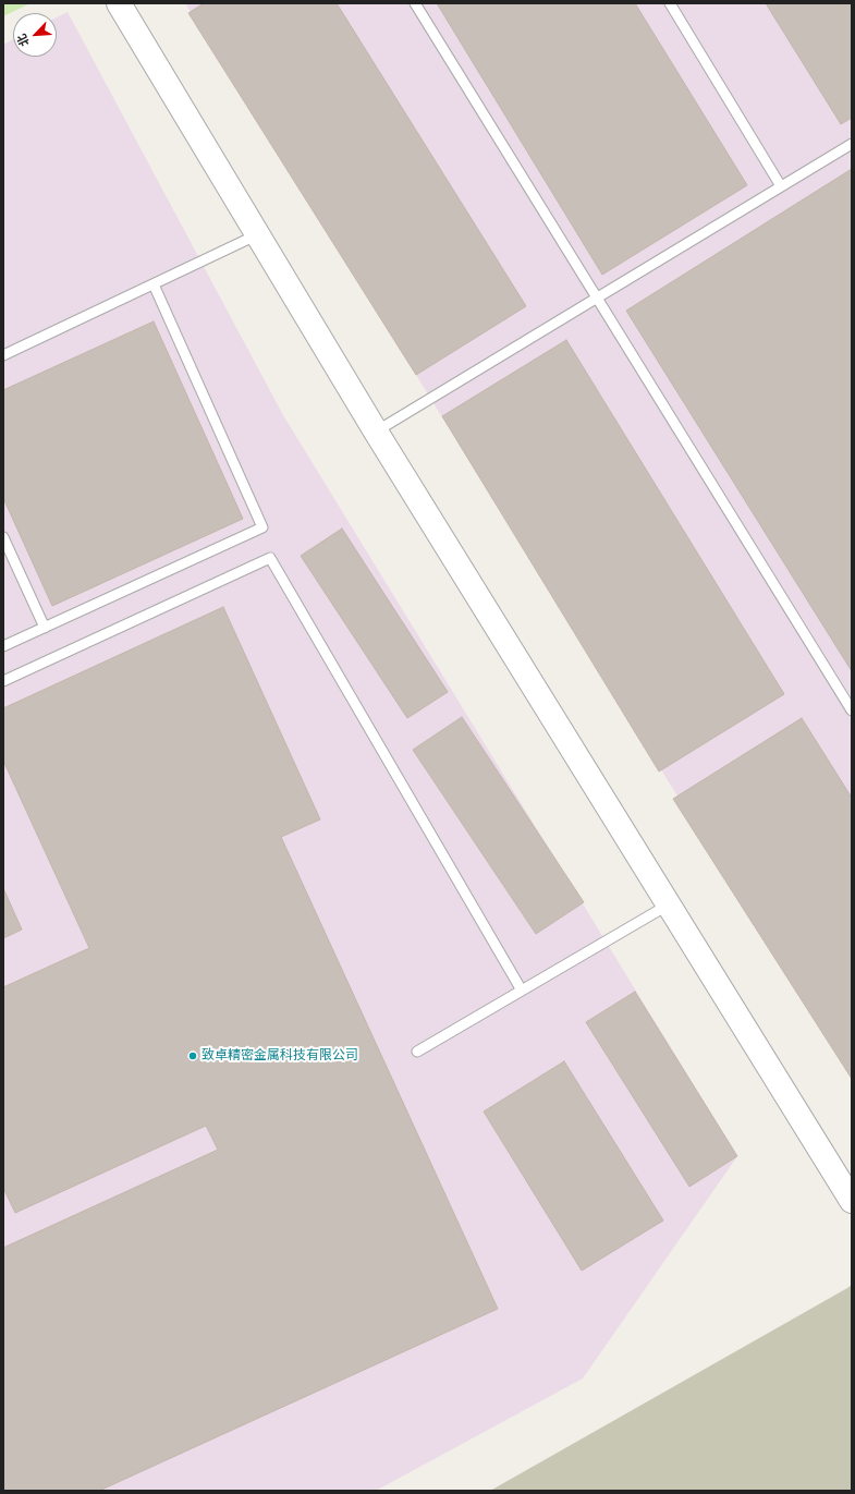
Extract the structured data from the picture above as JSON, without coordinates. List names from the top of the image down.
{
  "places": ["致卓精密金属科技有限公司"],
  "north": "bottom left"
}
